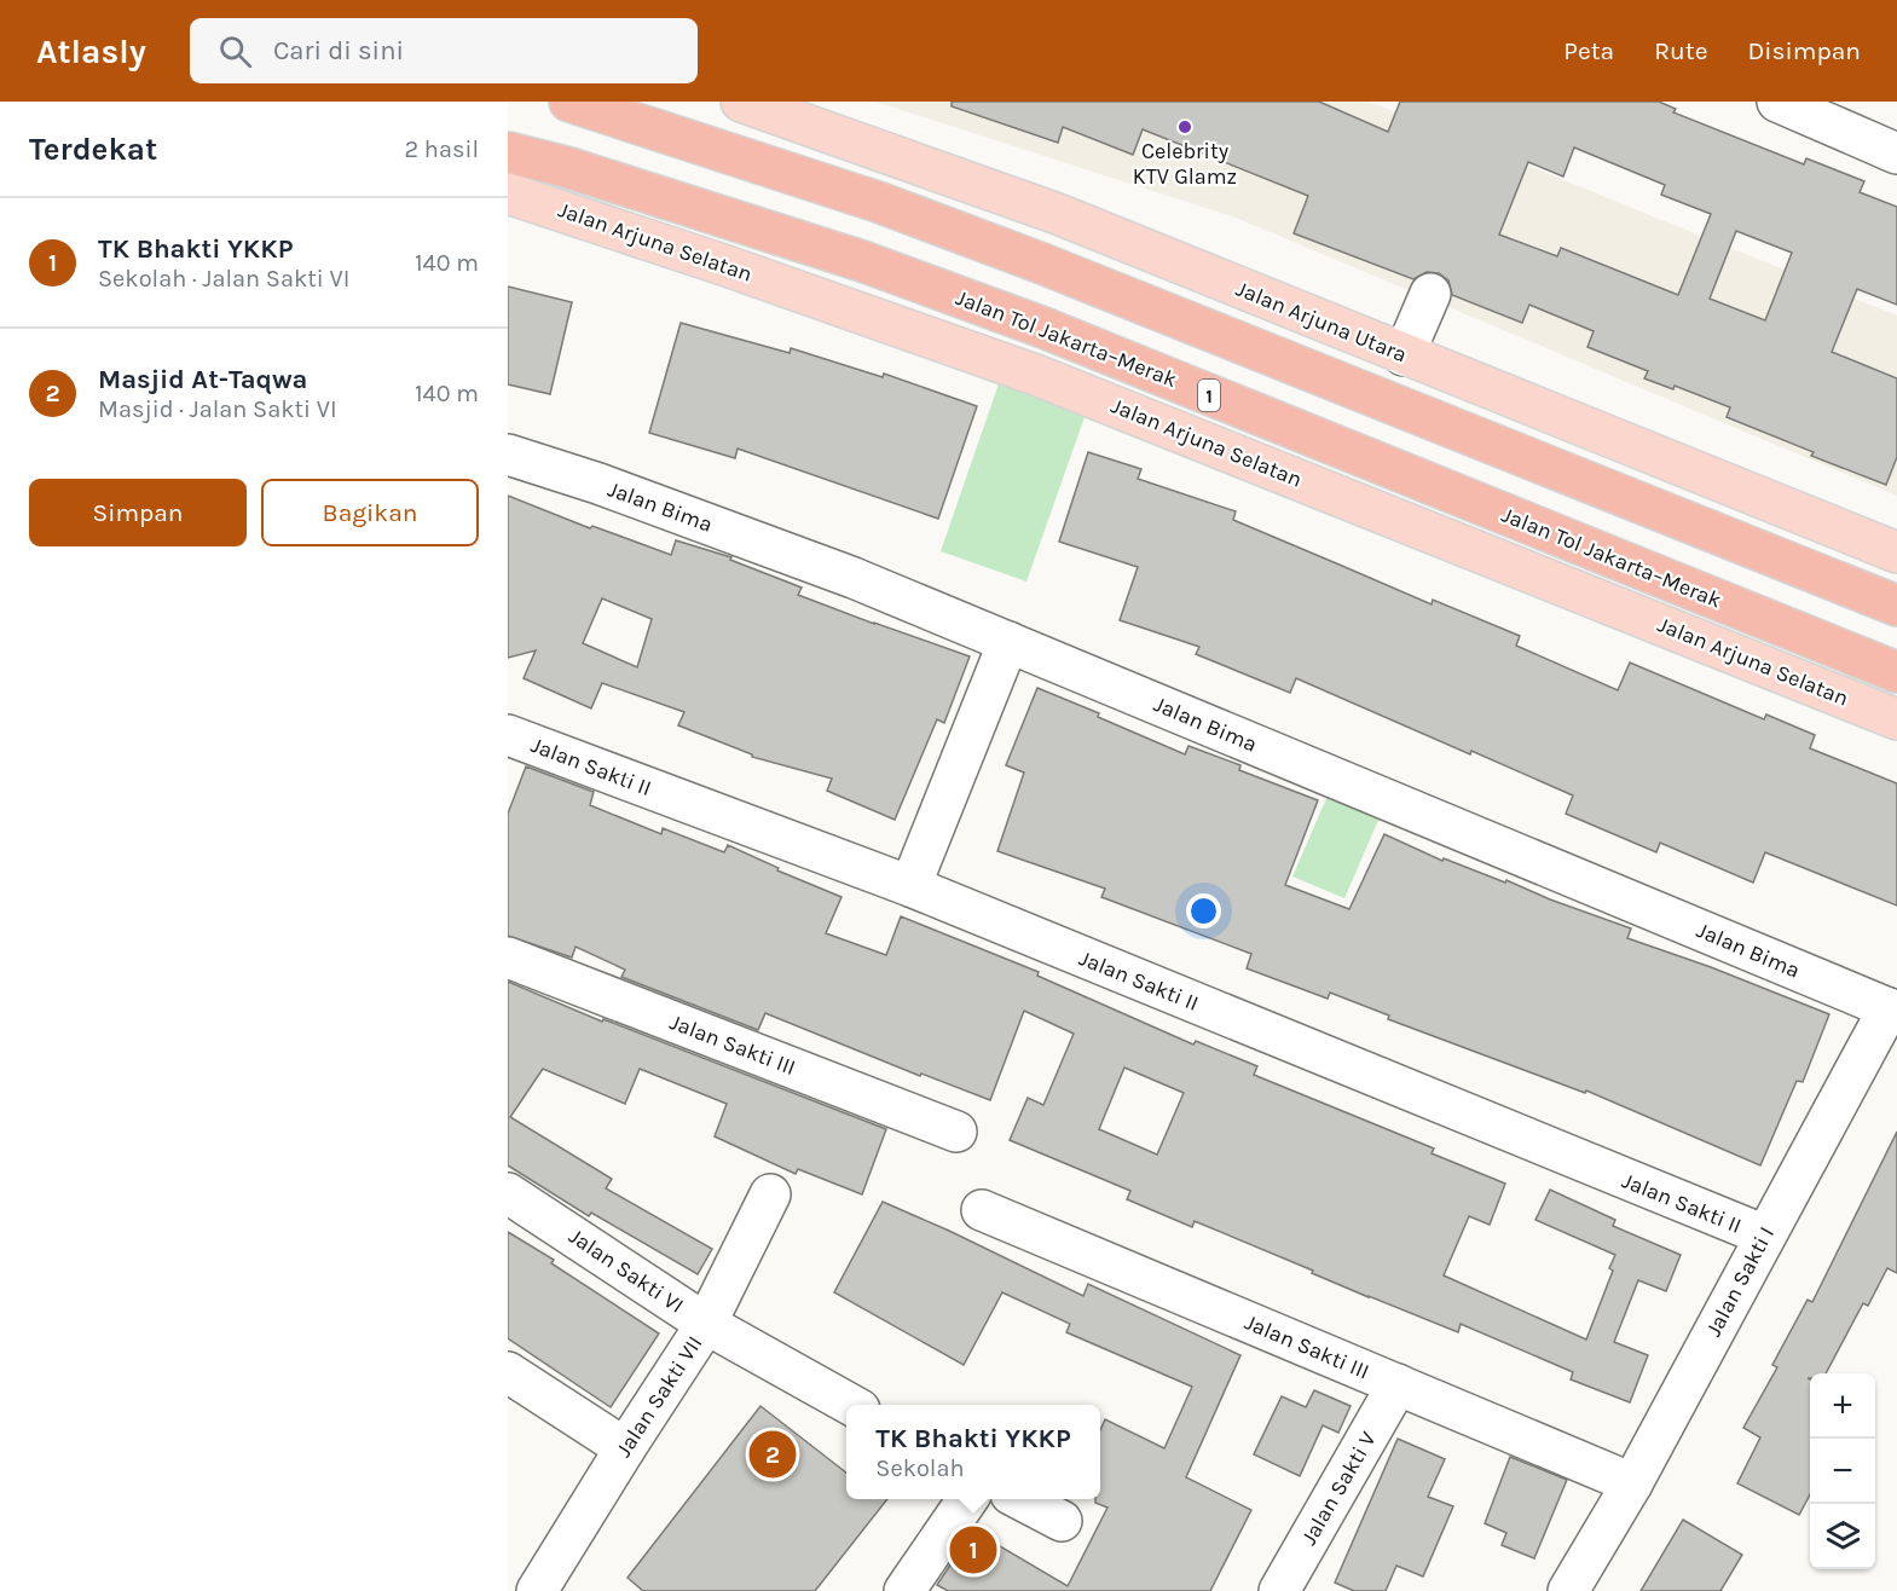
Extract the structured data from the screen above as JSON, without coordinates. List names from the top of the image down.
{
  "streets": {
    "highway": ["Jalan Tol Jakarta–Merak", "1"],
    "main road": ["Jalan Arjuna Selatan", "Jalan Arjuna Utara"],
    "street": [
      "Jalan Bima",
      "Jalan Sakti II",
      "Jalan Sakti III",
      "Jalan Sakti VI",
      "Jalan Sakti I",
      "Jalan Sakti VII",
      "Jalan Sakti V"
    ]
  },
  "crossings": [
    ["Jalan Bima", "Jalan Sakti I"],
    ["Jalan Sakti II", "Jalan Sakti I"],
    ["Jalan Sakti III", "Jalan Sakti I"],
    ["Jalan Sakti III", "Jalan Sakti V"],
    ["Jalan Sakti VI", "Jalan Sakti VII"]
  ],
  "places": ["Celebrity KTV Glamz"],
  "page": {
    "header": "Atlasly",
    "search": "Cari di sini",
    "nav": ["Peta", "Rute", "Disimpan"],
    "heading": ["Terdekat", "2 hasil"],
    "list": [
      {
        "mark": "1",
        "name": "TK Bhakti YKKP",
        "note": "Sekolah · Jalan Sakti VI",
        "value": "140 m"
      },
      {
        "mark": "2",
        "name": "Masjid At-Taqwa",
        "note": "Masjid · Jalan Sakti VI",
        "value": "140 m"
      }
    ],
    "buttons": ["Simpan", "Bagikan"],
    "map_buttons": ["+", "−"],
    "popup": ["TK Bhakti YKKP", "Sekolah"],
    "pins": ["2", "1"]
  }
}
